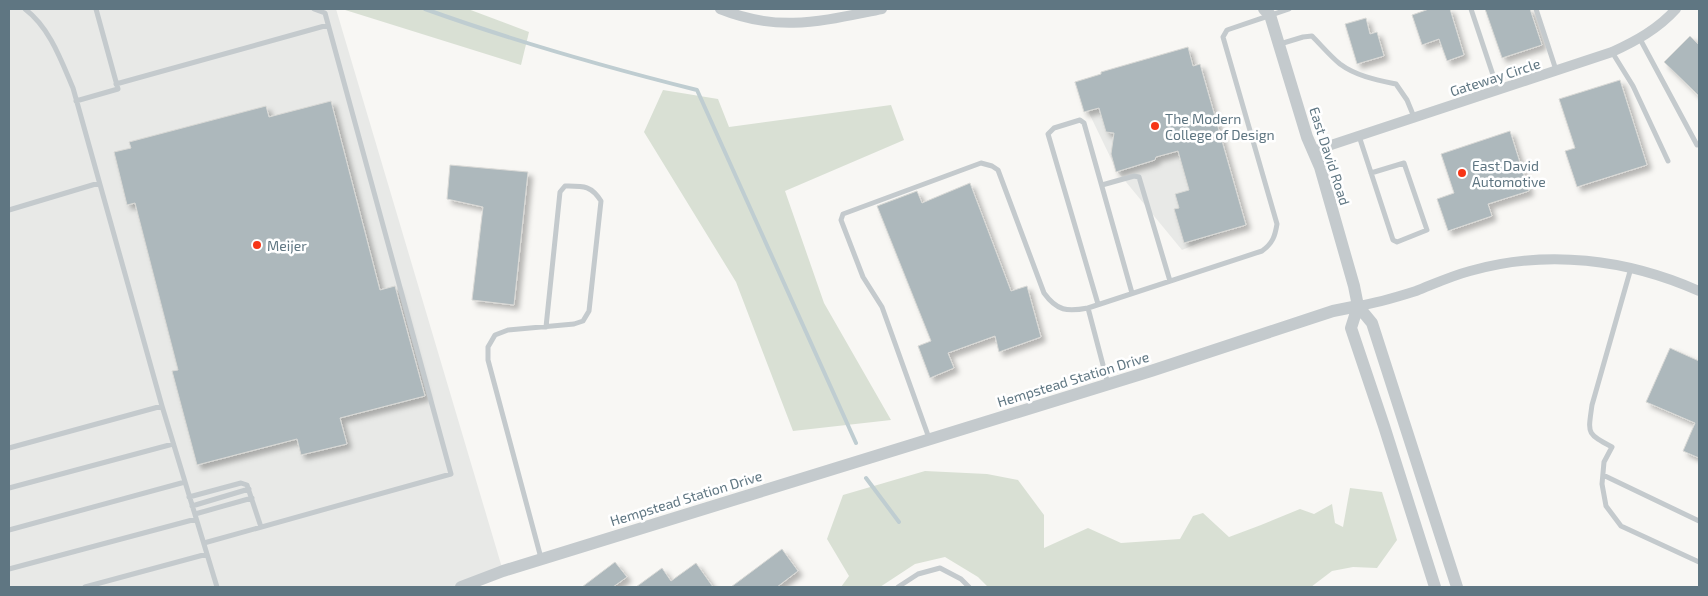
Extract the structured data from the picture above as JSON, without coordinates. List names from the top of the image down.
{
  "streets": {
    "street": ["Gateway Circle", "East David Road", "Hempstead Station Drive"]
  },
  "crossings": [
    ["Gateway Circle", "East David Road"],
    ["East David Road", "Hempstead Station Drive"]
  ],
  "places": ["The Modern College of Design", "East David Automotive", "Meijer"]
}
